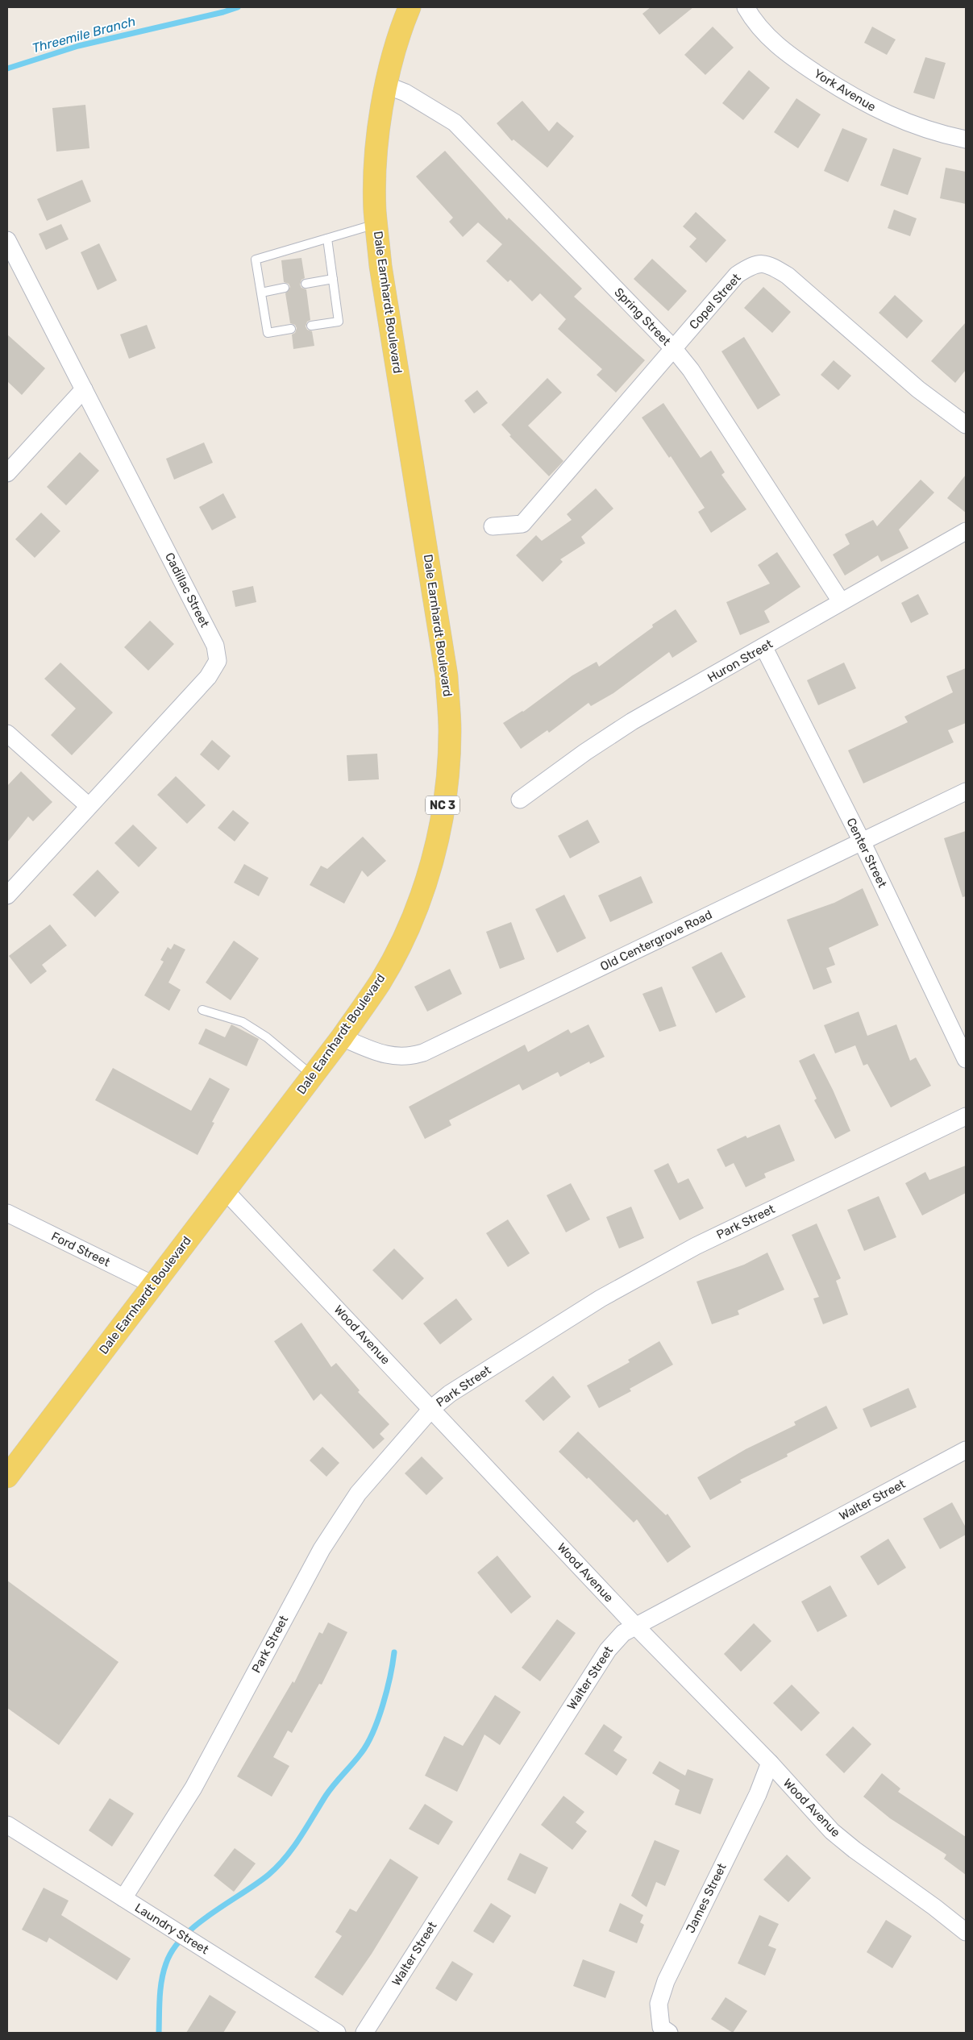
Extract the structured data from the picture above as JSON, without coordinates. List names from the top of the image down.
{
  "streets": {
    "main road": ["Dale Earnhardt Boulevard", "NC 3"],
    "street": [
      "York Avenue",
      "Copel Street",
      "Spring Street",
      "Cadillac Street",
      "Huron Street",
      "Center Street",
      "Old Centergrove Road",
      "Park Street",
      "Ford Street",
      "Wood Avenue",
      "Walter Street",
      "James Street",
      "Laundry Street"
    ]
  },
  "crossings": [
    ["Copel Street", "Spring Street"],
    ["Dale Earnhardt Boulevard", "Spring Street"],
    ["Dale Earnhardt Boulevard", "Old Centergrove Road"],
    ["Dale Earnhardt Boulevard", "Ford Street"],
    ["Dale Earnhardt Boulevard", "Wood Avenue"],
    ["Spring Street", "Huron Street"],
    ["Huron Street", "Center Street"],
    ["Center Street", "Old Centergrove Road"],
    ["Park Street", "Wood Avenue"],
    ["Park Street", "Laundry Street"],
    ["Wood Avenue", "Walter Street"],
    ["Wood Avenue", "James Street"]
  ],
  "water": ["Threemile Branch"]
}
